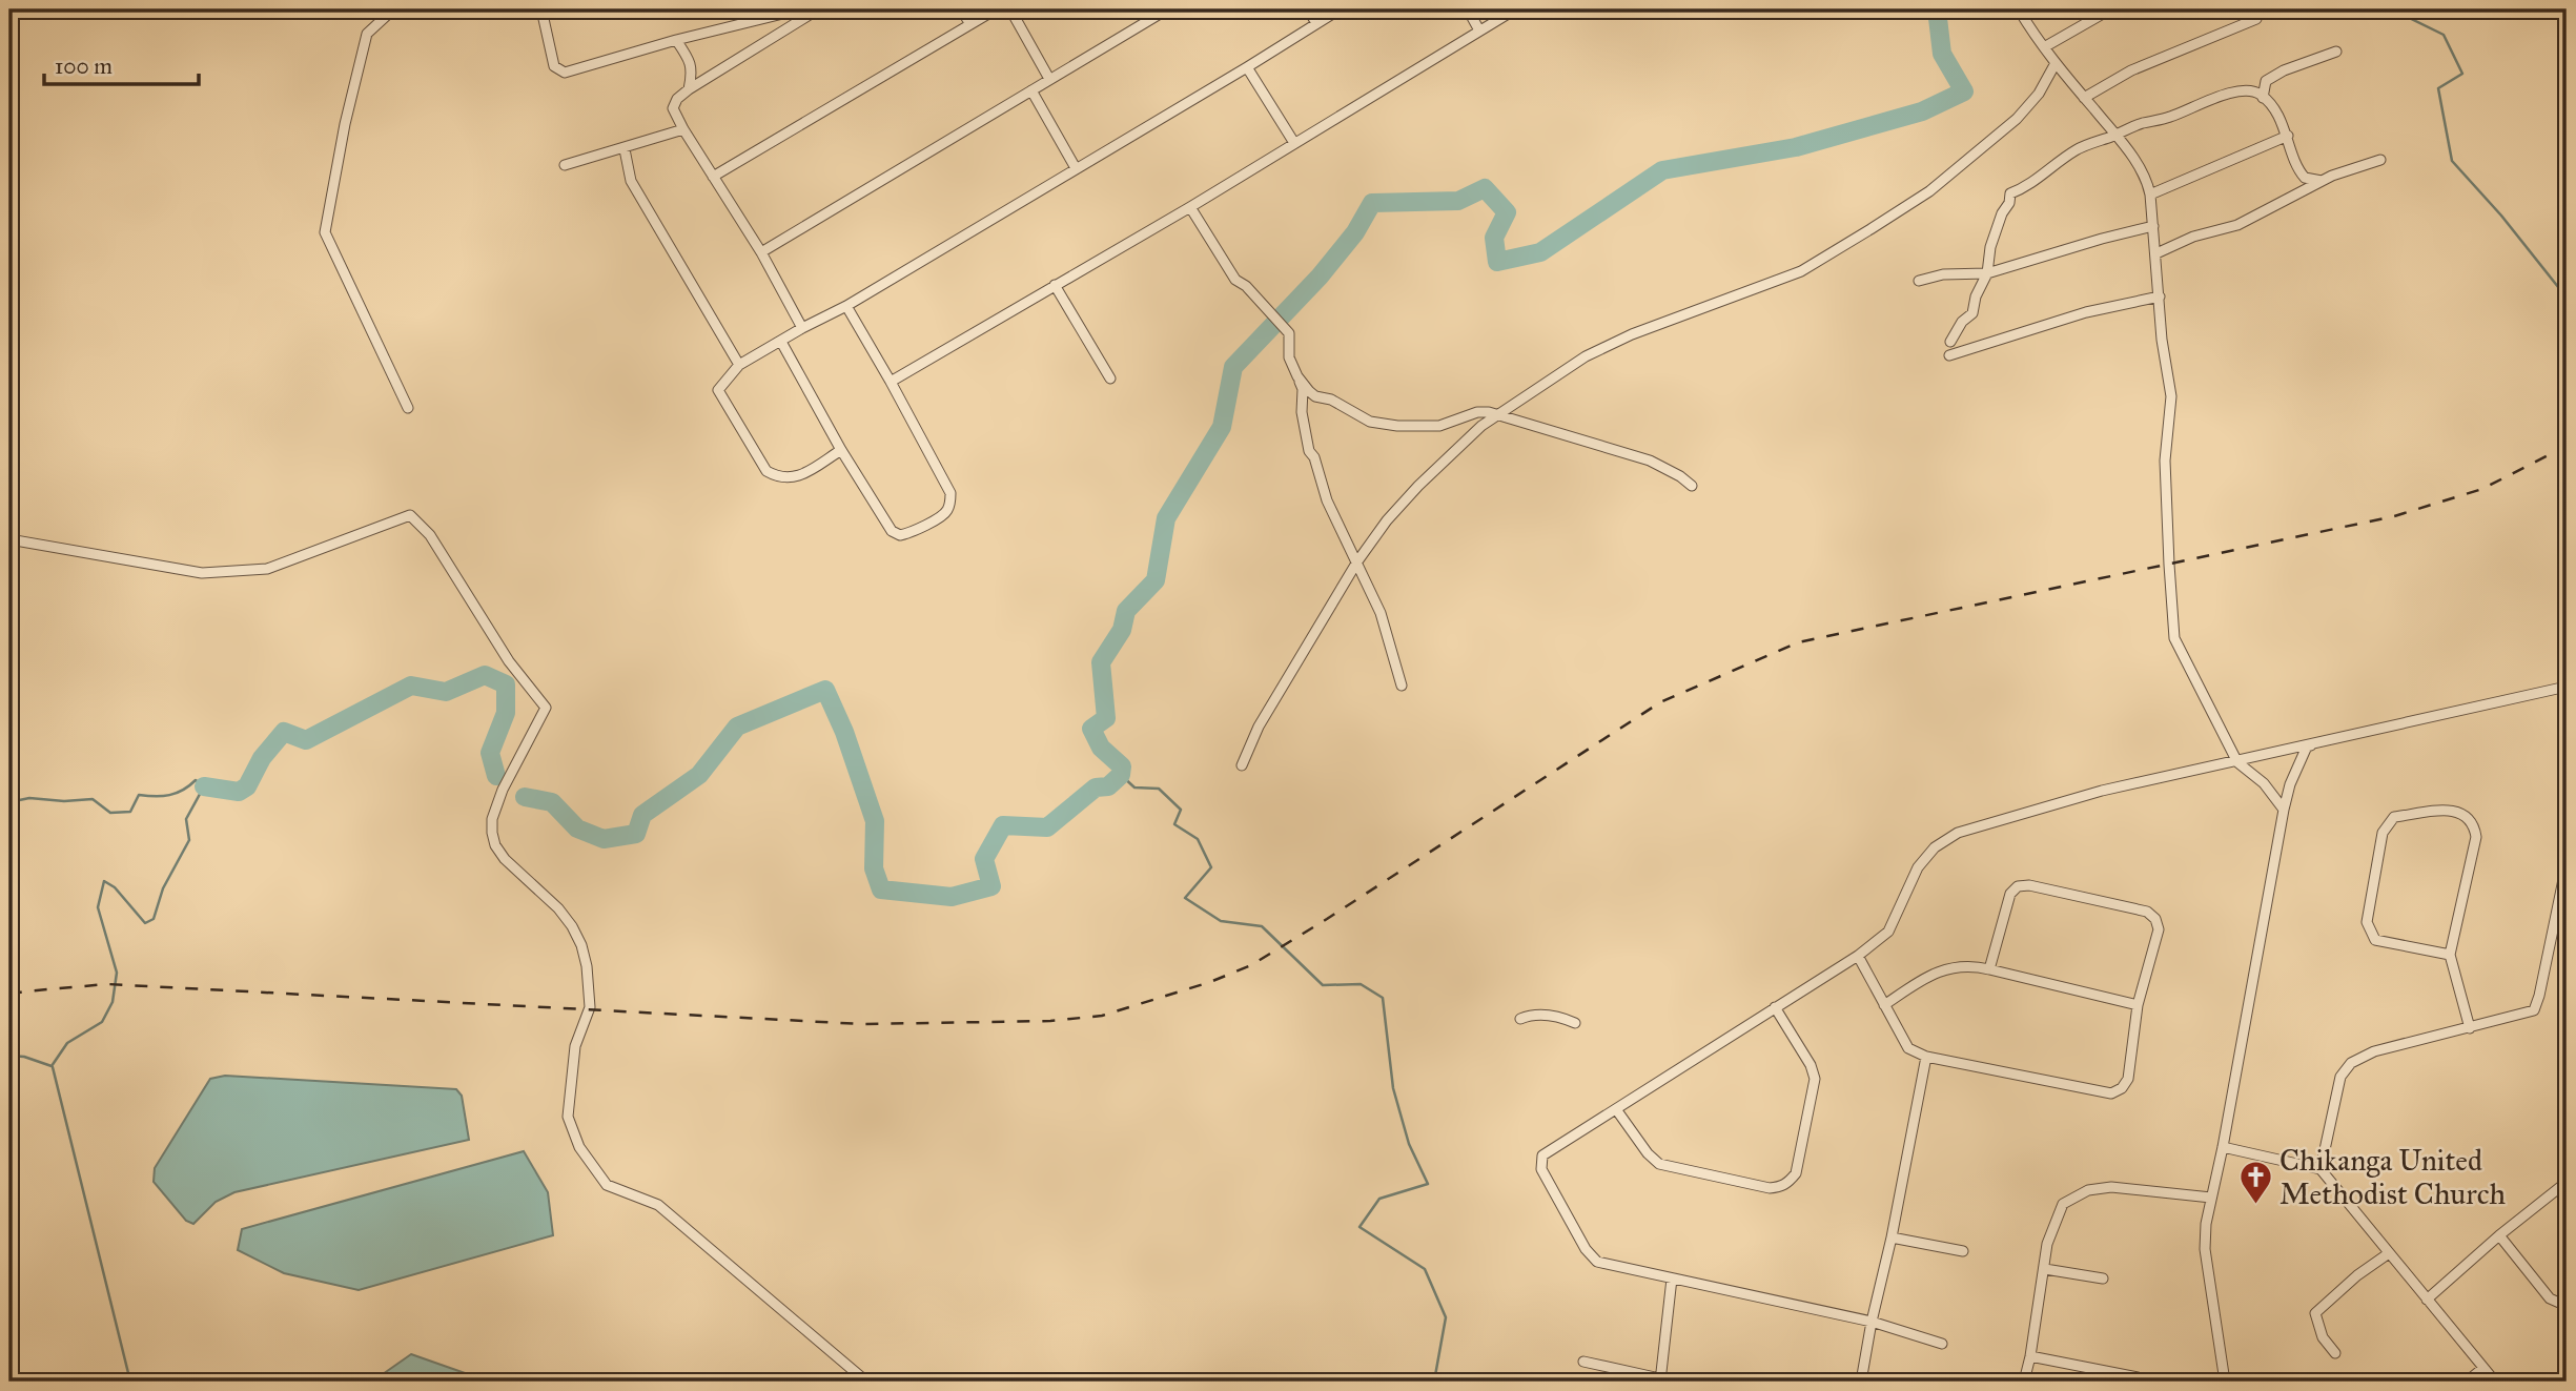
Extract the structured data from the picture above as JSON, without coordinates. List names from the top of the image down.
{
  "places": {
    "church": ["Chikanga United Methodist Church"]
  },
  "scale_bar": "100 m"
}
